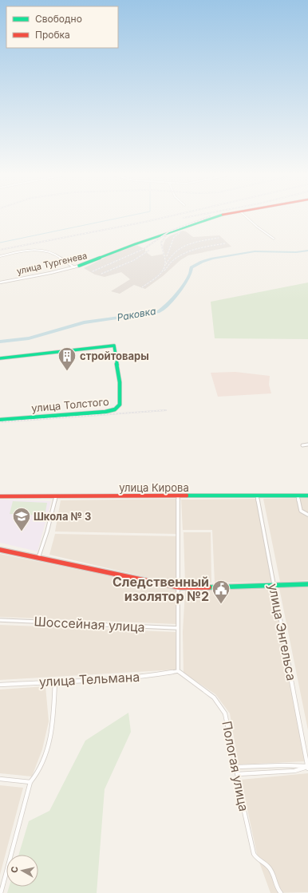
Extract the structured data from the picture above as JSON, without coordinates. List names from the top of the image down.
{
  "streets": {
    "main road": ["улица Тургенева", "улица Толстого", "улица Кирова"],
    "street": [
      "Шоссейная улица",
      "улица Энгельса",
      "улица Тельмана",
      "Пологая улица"
    ]
  },
  "crossings": [
    ["улица Кирова", "улица Энгельса"],
    ["улица Тельмана", "Пологая улица"]
  ],
  "water": ["Раковка"],
  "places": {
    "building": ["стройтовары"],
    "school or university": ["Школа № 3"],
    "public building": ["Следственный изолятор №2"]
  },
  "legend": ["Свободно", "Пробка"],
  "north": "left"
}
